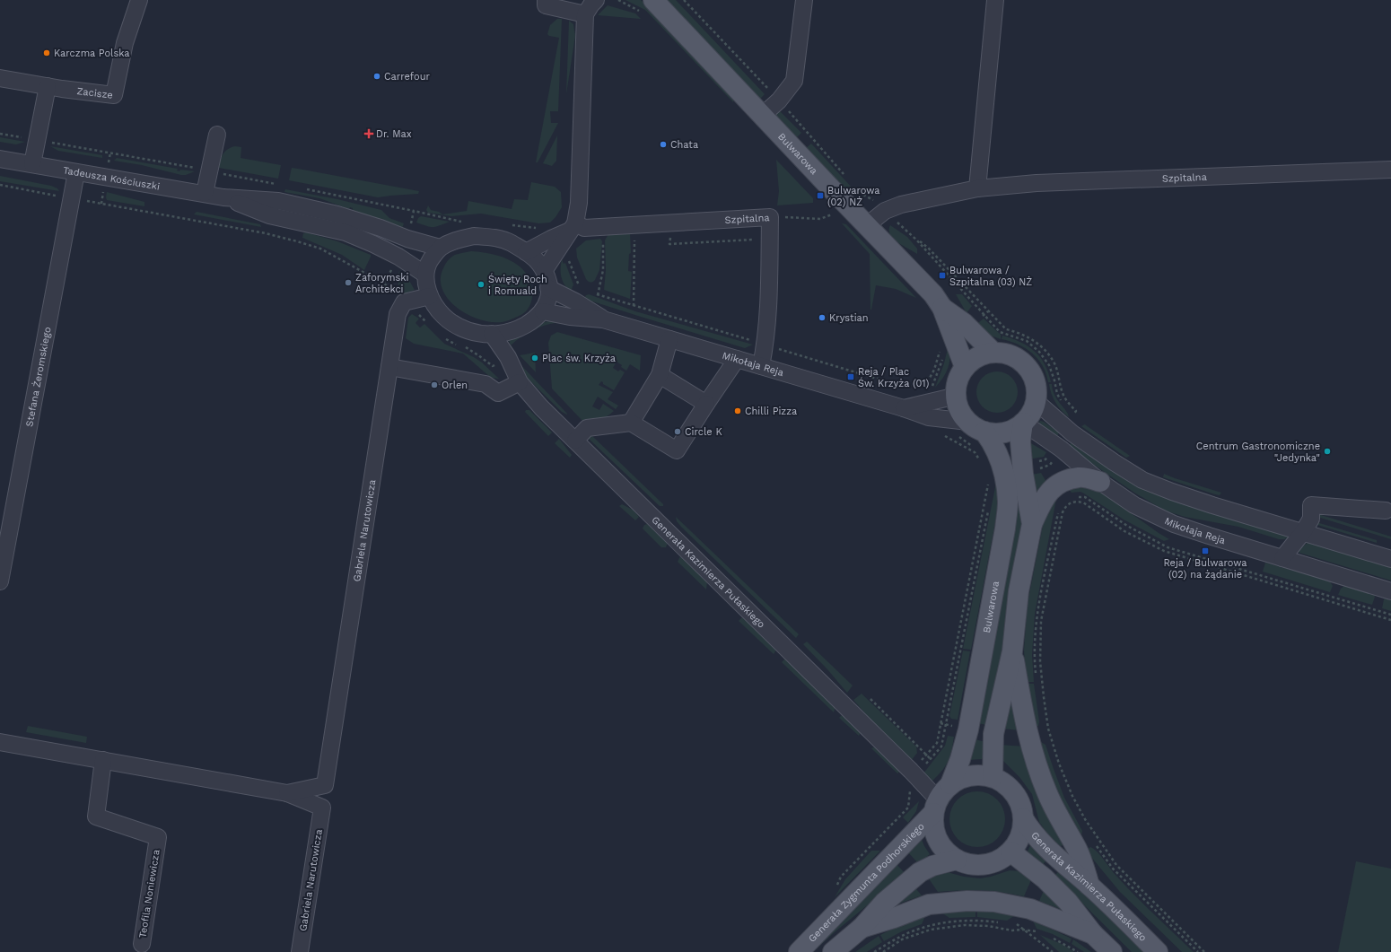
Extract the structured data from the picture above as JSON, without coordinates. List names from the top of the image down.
{
  "streets": {
    "main road": ["Bulwarowa", "Generała Kazimierza Pułaskiego", "Generała Zygmunta Podhorskiego"],
    "street": [
      "Zacisze",
      "Tadeusza Kościuszki",
      "Szpitalna",
      "Mikołaja Reja",
      "Stefana Żeromskiego",
      "Gabriela Narutowicza",
      "Teofila Noniewicza"
    ]
  },
  "crossings": [
    ["Bulwarowa", "Szpitalna"],
    ["Bulwarowa", "Mikołaja Reja"],
    ["Bulwarowa", "Generała Kazimierza Pułaskiego"],
    ["Bulwarowa", "Generała Zygmunta Podhorskiego"],
    ["Tadeusza Kościuszki", "Stefana Żeromskiego"],
    ["Tadeusza Kościuszki", "Gabriela Narutowicza"],
    ["Tadeusza Kościuszki", "Generała Kazimierza Pułaskiego"],
    ["Szpitalna", "Mikołaja Reja"],
    ["Gabriela Narutowicza", "Generała Kazimierza Pułaskiego"],
    ["Generała Kazimierza Pułaskiego", "Generała Zygmunta Podhorskiego"]
  ],
  "places": {
    "other": [
      "Karczma Polska",
      "Carrefour",
      "Chata",
      "Zaforymski Architekci",
      "Święty Roch i Romuald",
      "Krystian",
      "Plac św. Krzyża",
      "Orlen",
      "Chilli Pizza",
      "Circle K",
      "Centrum Gastronomiczne \"Jedynka\""
    ],
    "health": ["Dr. Max"],
    "transit": [
      "Bulwarowa (02) NŻ",
      "Bulwarowa / Szpitalna (03) NŻ",
      "Reja / Plac Św. Krzyża (01)",
      "Reja / Bulwarowa (02) na żądanie"
    ]
  }
}
